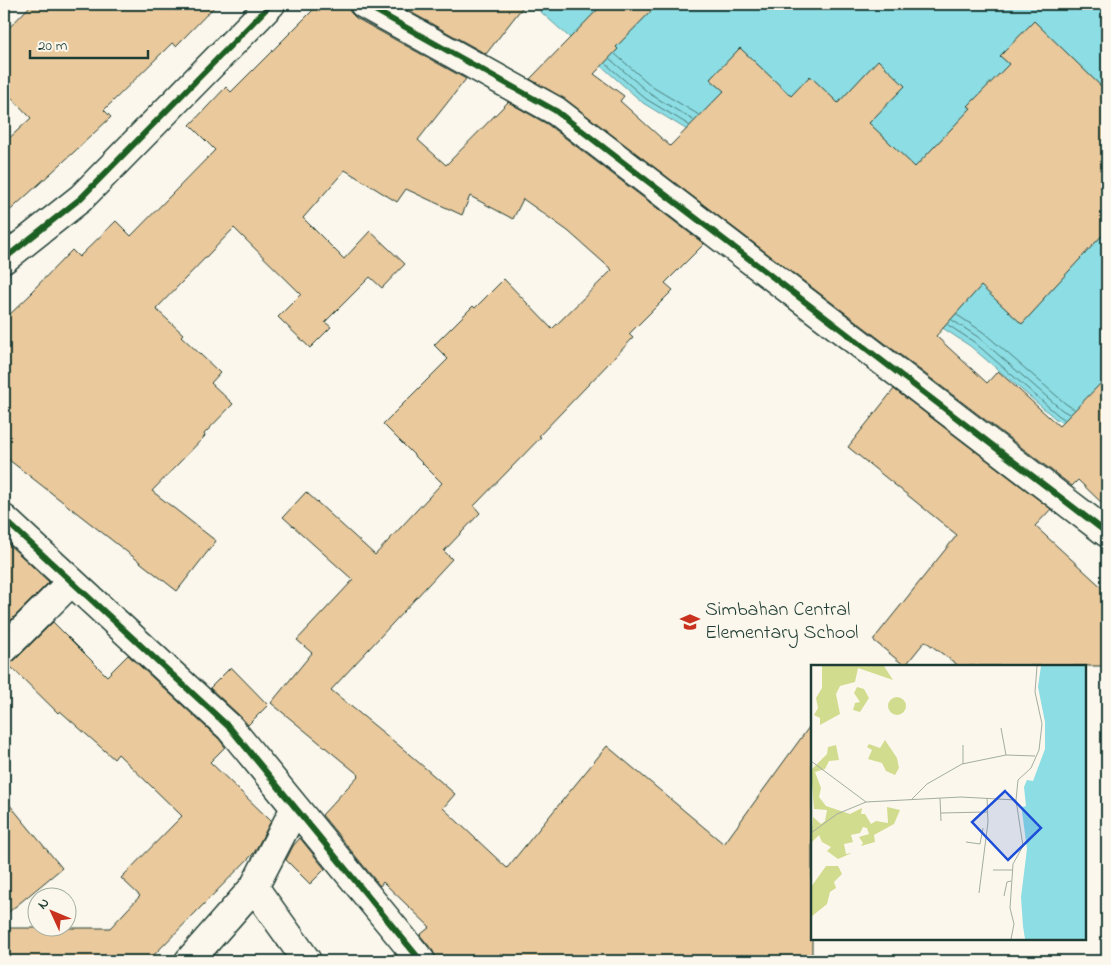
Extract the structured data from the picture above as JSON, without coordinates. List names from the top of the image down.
{
  "places": {
    "school or university": ["Simbahan Central Elementary School"]
  },
  "scale_bar": "20 m",
  "north": "top left"
}
